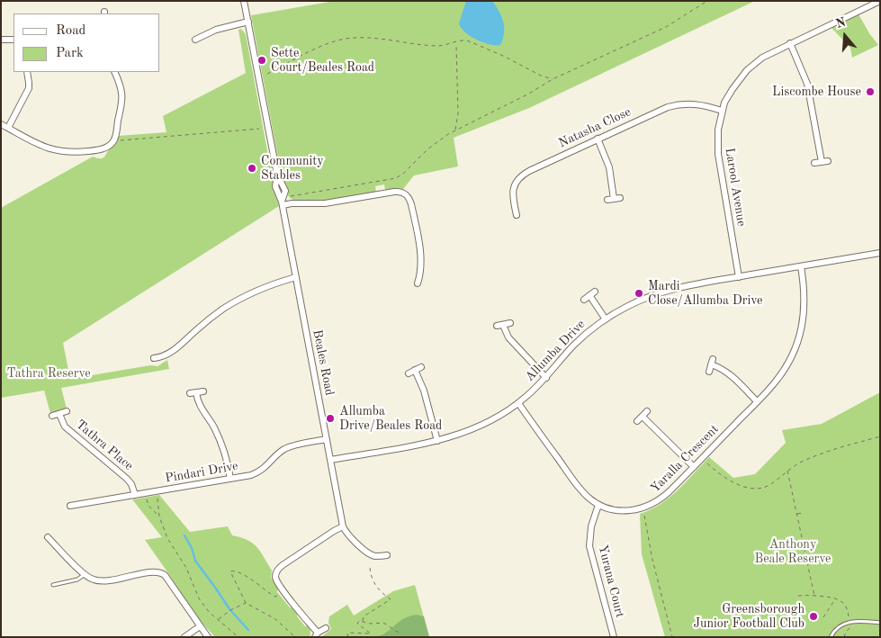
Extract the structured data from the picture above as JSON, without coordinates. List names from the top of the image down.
{
  "streets": {
    "street": [
      "Natasha Close",
      "Larool Avenue",
      "Allumba Drive",
      "Beales Road",
      "Tathra Place",
      "Yaralla Crescent",
      "Pindari Drive",
      "Yurana Court"
    ]
  },
  "crossings": [
    ["Natasha Close", "Larool Avenue"],
    ["Larool Avenue", "Allumba Drive"],
    ["Allumba Drive", "Beales Road"],
    ["Allumba Drive", "Yaralla Crescent"],
    ["Beales Road", "Pindari Drive"],
    ["Tathra Place", "Pindari Drive"],
    ["Yaralla Crescent", "Yurana Court"]
  ],
  "parks": ["Tathra Reserve", "Anthony Beale Reserve"],
  "places": [
    "Sette Court/Beales Road",
    "Liscombe House",
    "Community Stables",
    "Mardi Close/Allumba Drive",
    "Allumba Drive/Beales Road",
    "Greensborough Junior Football Club"
  ],
  "legend": ["Road", "Park"],
  "north": "top"
}
